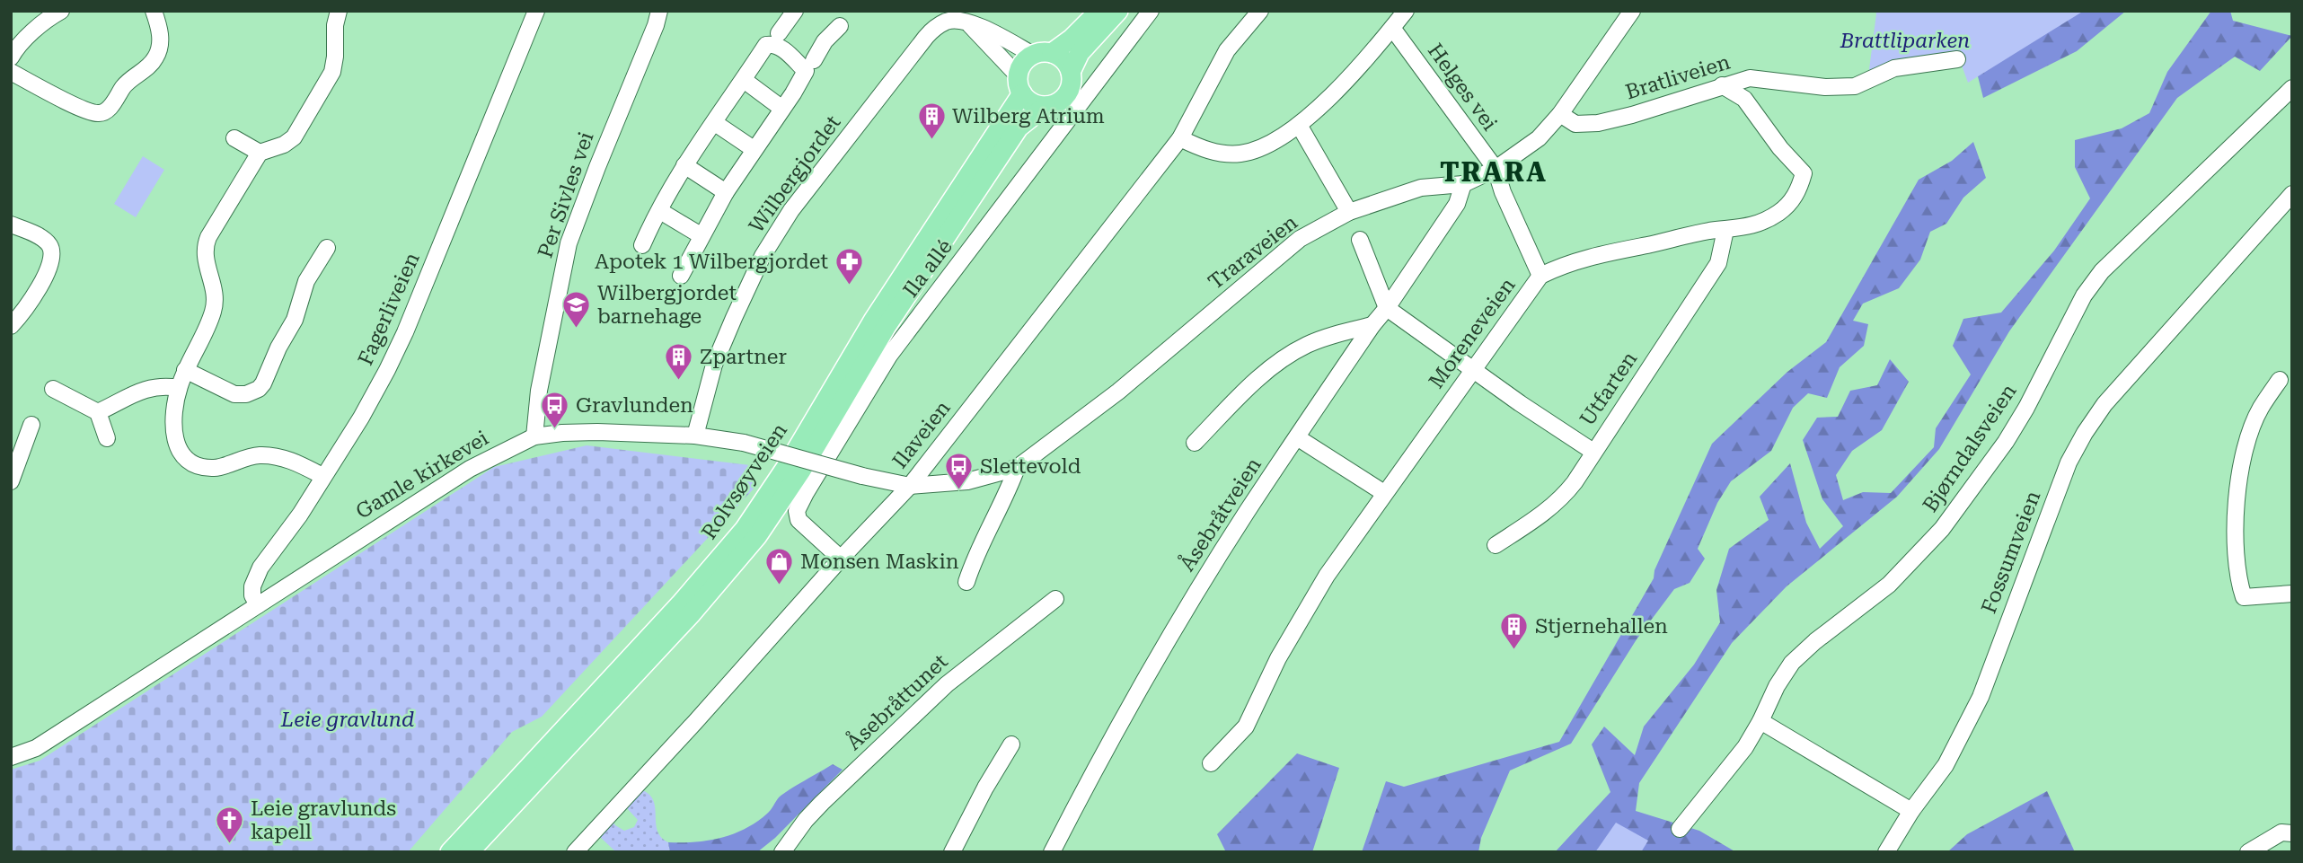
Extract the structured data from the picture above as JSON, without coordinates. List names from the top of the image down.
{
  "streets": {
    "main road": ["Rolvsøyveien"],
    "street": [
      "Bratliveien",
      "Helges vei",
      "Wilbergjordet",
      "Per Sivles vei",
      "Traraveien",
      "Ila allé",
      "Fagerliveien",
      "Moreneveien",
      "Utfarten",
      "Ilaveien",
      "Bjørndalsveien",
      "Gamle kirkevei",
      "Åsebråtveien",
      "Fossumveien",
      "Åsebråttunet"
    ]
  },
  "crossings": [
    ["Bratliveien", "Traraveien"],
    ["Bratliveien", "Moreneveien"],
    ["Helges vei", "Traraveien"],
    ["Helges vei", "Moreneveien"],
    ["Wilbergjordet", "Gamle kirkevei"],
    ["Per Sivles vei", "Gamle kirkevei"],
    ["Traraveien", "Ilaveien"],
    ["Traraveien", "Gamle kirkevei"],
    ["Traraveien", "Åsebråtveien"],
    ["Ila allé", "Ilaveien"],
    ["Fagerliveien", "Gamle kirkevei"],
    ["Moreneveien", "Utfarten"],
    ["Ilaveien", "Gamle kirkevei"]
  ],
  "districts": ["TRARA"],
  "parks": ["Brattliparken", "Leie gravlund"],
  "places": {
    "building": ["Wilberg Atrium", "Zpartner", "Stjernehallen"],
    "pharmacy": ["Apotek 1 Wilbergjordet"],
    "school or university": ["Wilbergjordet barnehage"],
    "bus stop": ["Gravlunden", "Slettevold"],
    "shop": ["Monsen Maskin"],
    "church": ["Leie gravlunds kapell"]
  }
}
